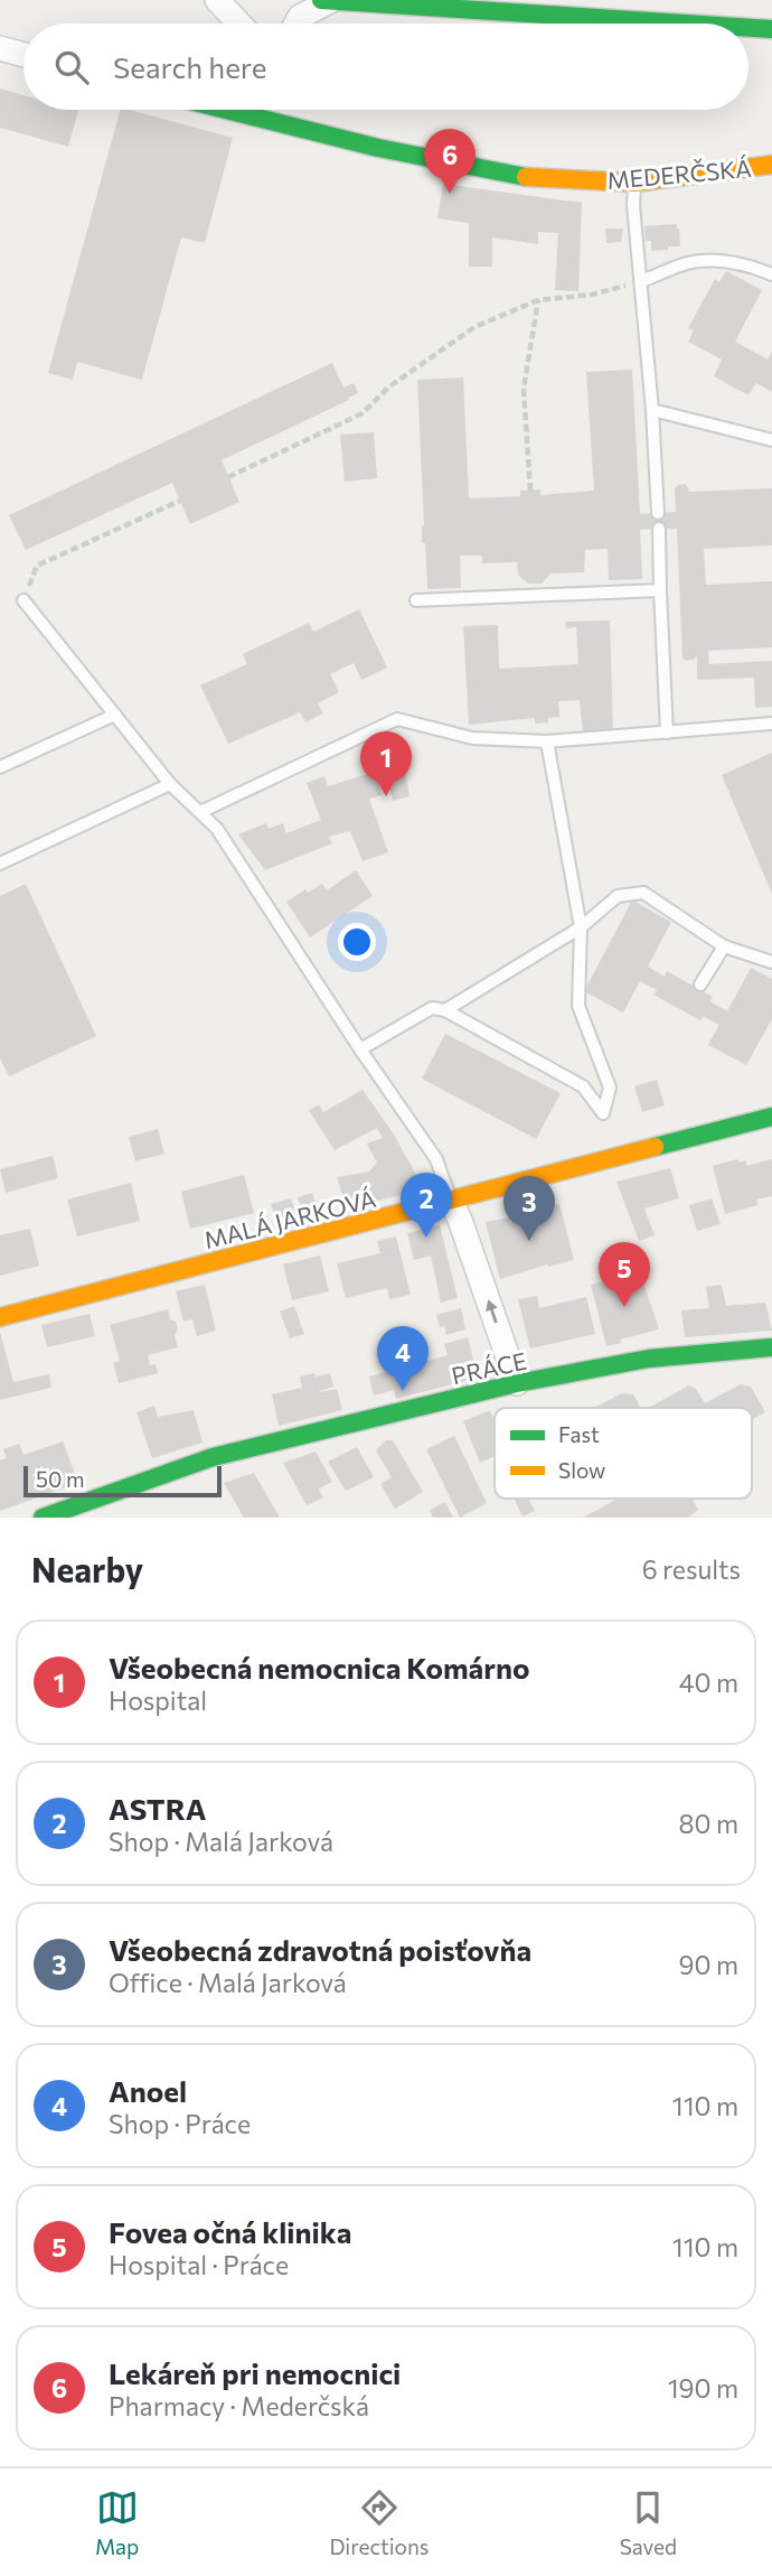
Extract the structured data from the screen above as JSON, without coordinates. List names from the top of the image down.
{
  "streets": {
    "street": ["MEDERČSKÁ", "MALÁ JARKOVÁ", "PRÁCE"]
  },
  "legend": ["Fast", "Slow"],
  "scale_bar": "50 m",
  "page": {
    "search": "Search here",
    "pins": [
      "6",
      "1",
      "2",
      "3",
      "5",
      "4"
    ],
    "scale": "50 m",
    "heading": ["Nearby", "6 results"],
    "list": [
      {
        "mark": "1",
        "name": "Všeobecná nemocnica Komárno",
        "note": "Hospital",
        "value": "40 m"
      },
      {
        "mark": "2",
        "name": "ASTRA",
        "note": "Shop · Malá Jarková",
        "value": "80 m"
      },
      {
        "mark": "3",
        "name": "Všeobecná zdravotná poisťovňa",
        "note": "Office · Malá Jarková",
        "value": "90 m"
      },
      {
        "mark": "4",
        "name": "Anoel",
        "note": "Shop · Práce",
        "value": "110 m"
      },
      {
        "mark": "5",
        "name": "Fovea očná klinika",
        "note": "Hospital · Práce",
        "value": "110 m"
      },
      {
        "mark": "6",
        "name": "Lekáreň pri nemocnici",
        "note": "Pharmacy · Mederčská",
        "value": "190 m"
      }
    ],
    "nav": ["Map", "Directions", "Saved"]
  }
}
